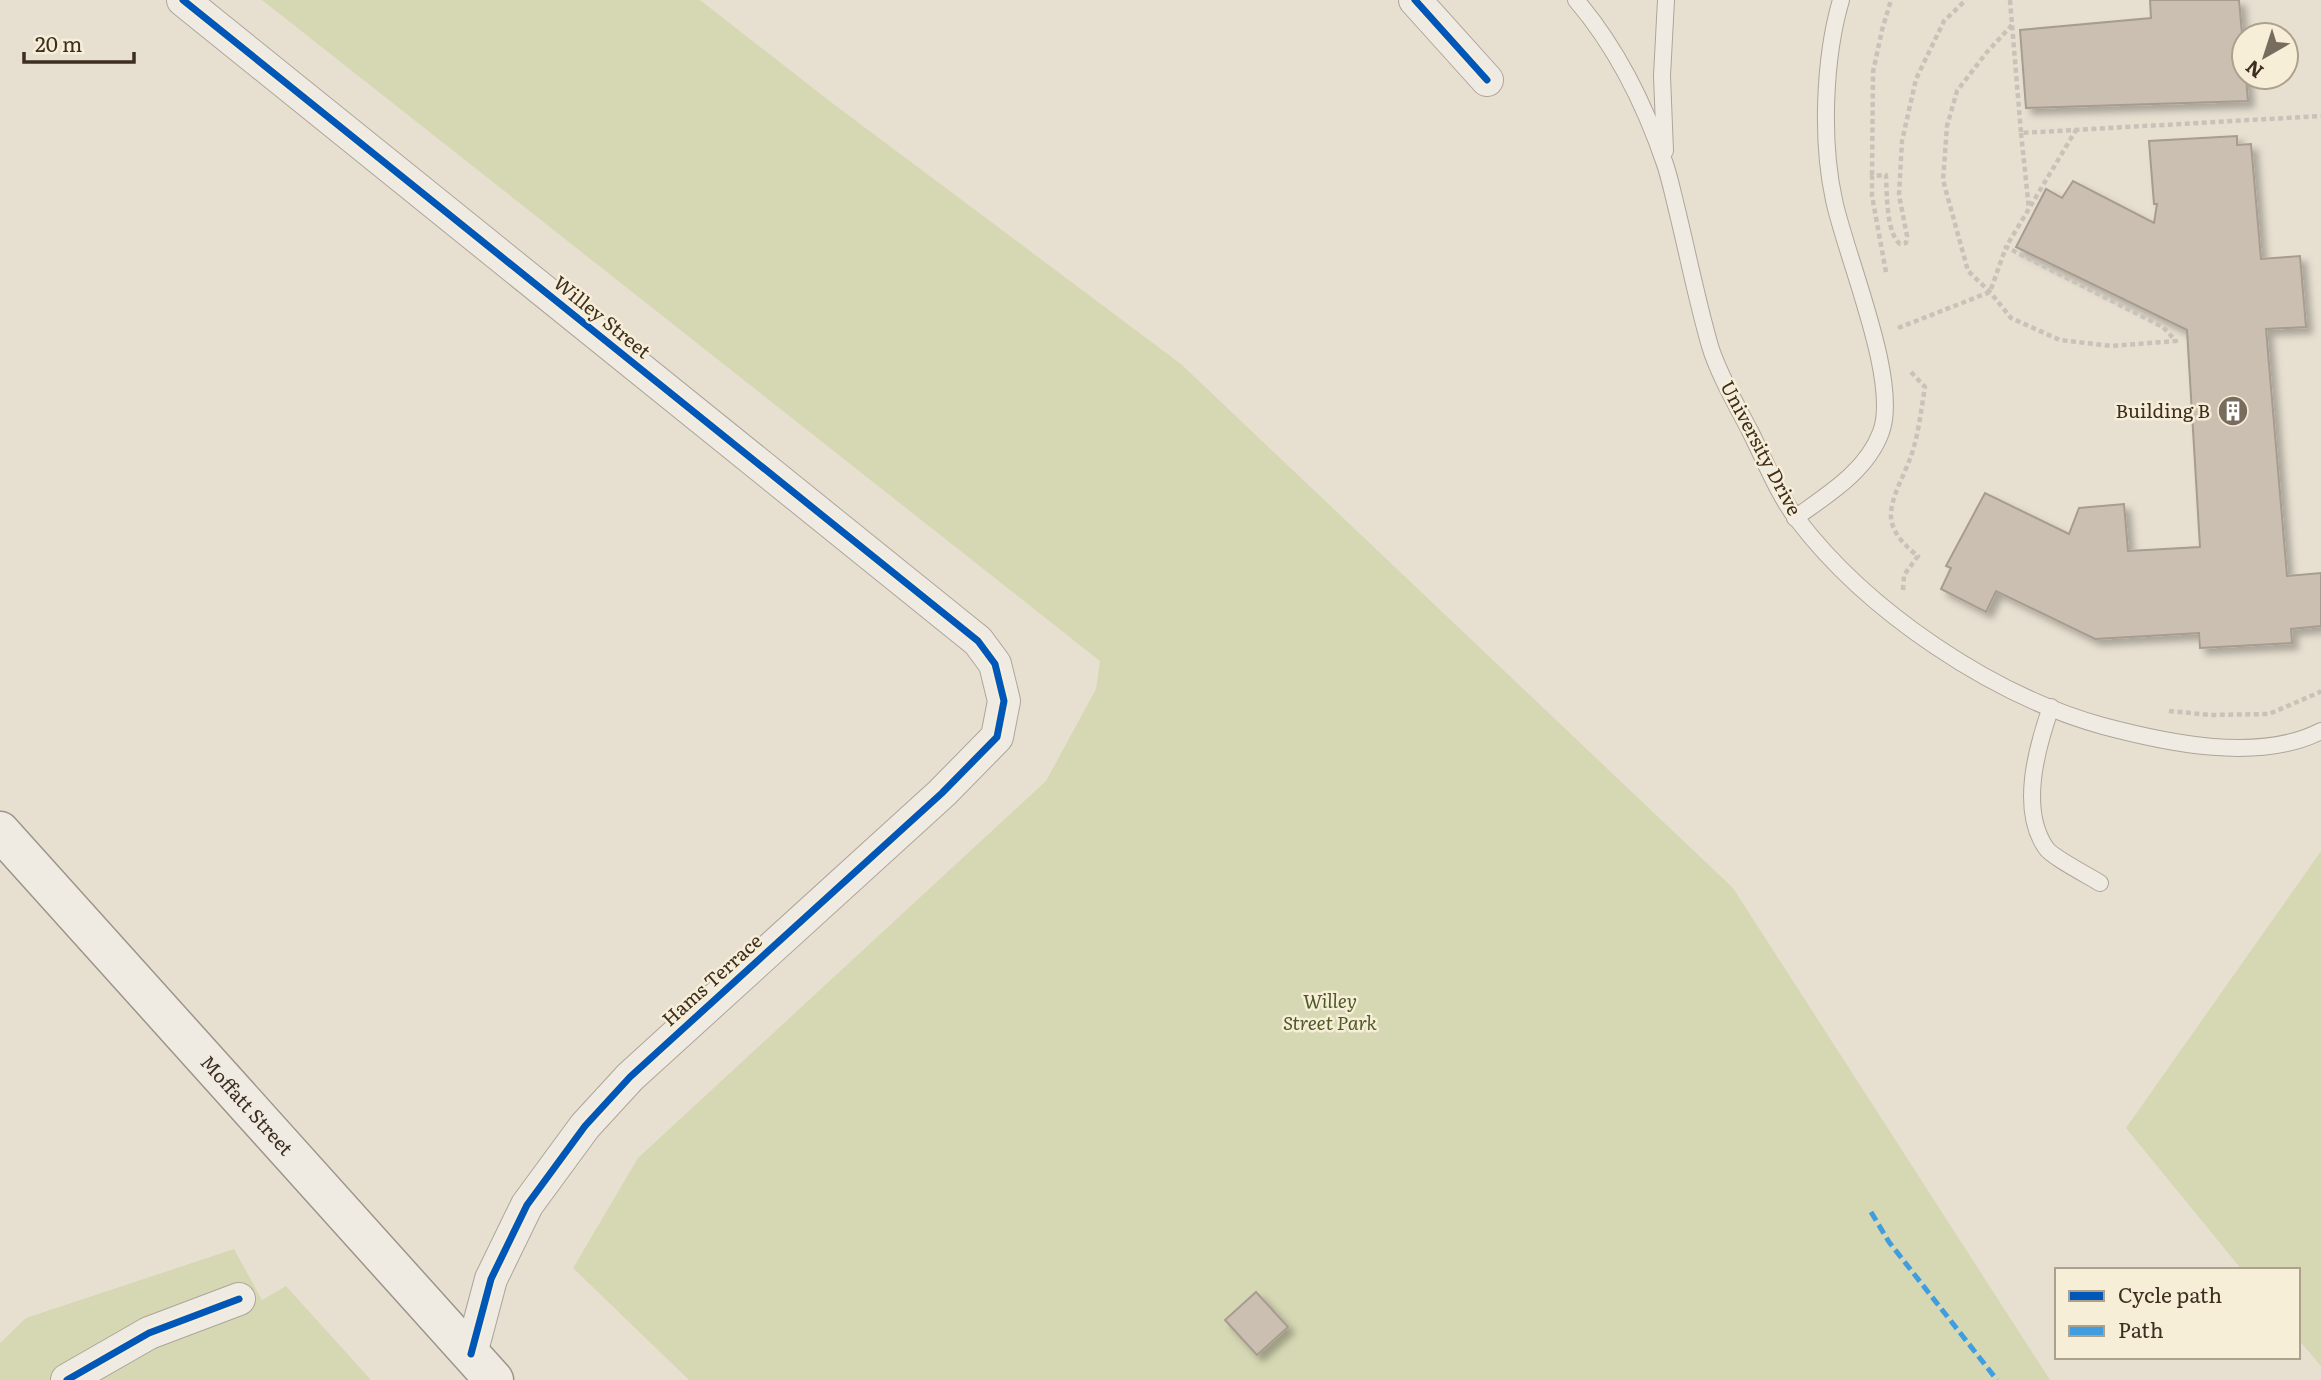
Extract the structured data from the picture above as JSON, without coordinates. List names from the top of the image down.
{
  "streets": {
    "main road": ["Moffatt Street"],
    "street": ["Willey Street", "Hams Terrace"],
    "lane": ["University Drive"]
  },
  "crossings": [
    ["Willey Street", "Hams Terrace"],
    ["Hams Terrace", "Moffatt Street"]
  ],
  "parks": ["Willey Street Park"],
  "places": {
    "building": ["Building B"]
  },
  "legend": ["Cycle path", "Path"],
  "scale_bar": "20 m",
  "north": "bottom left"
}
